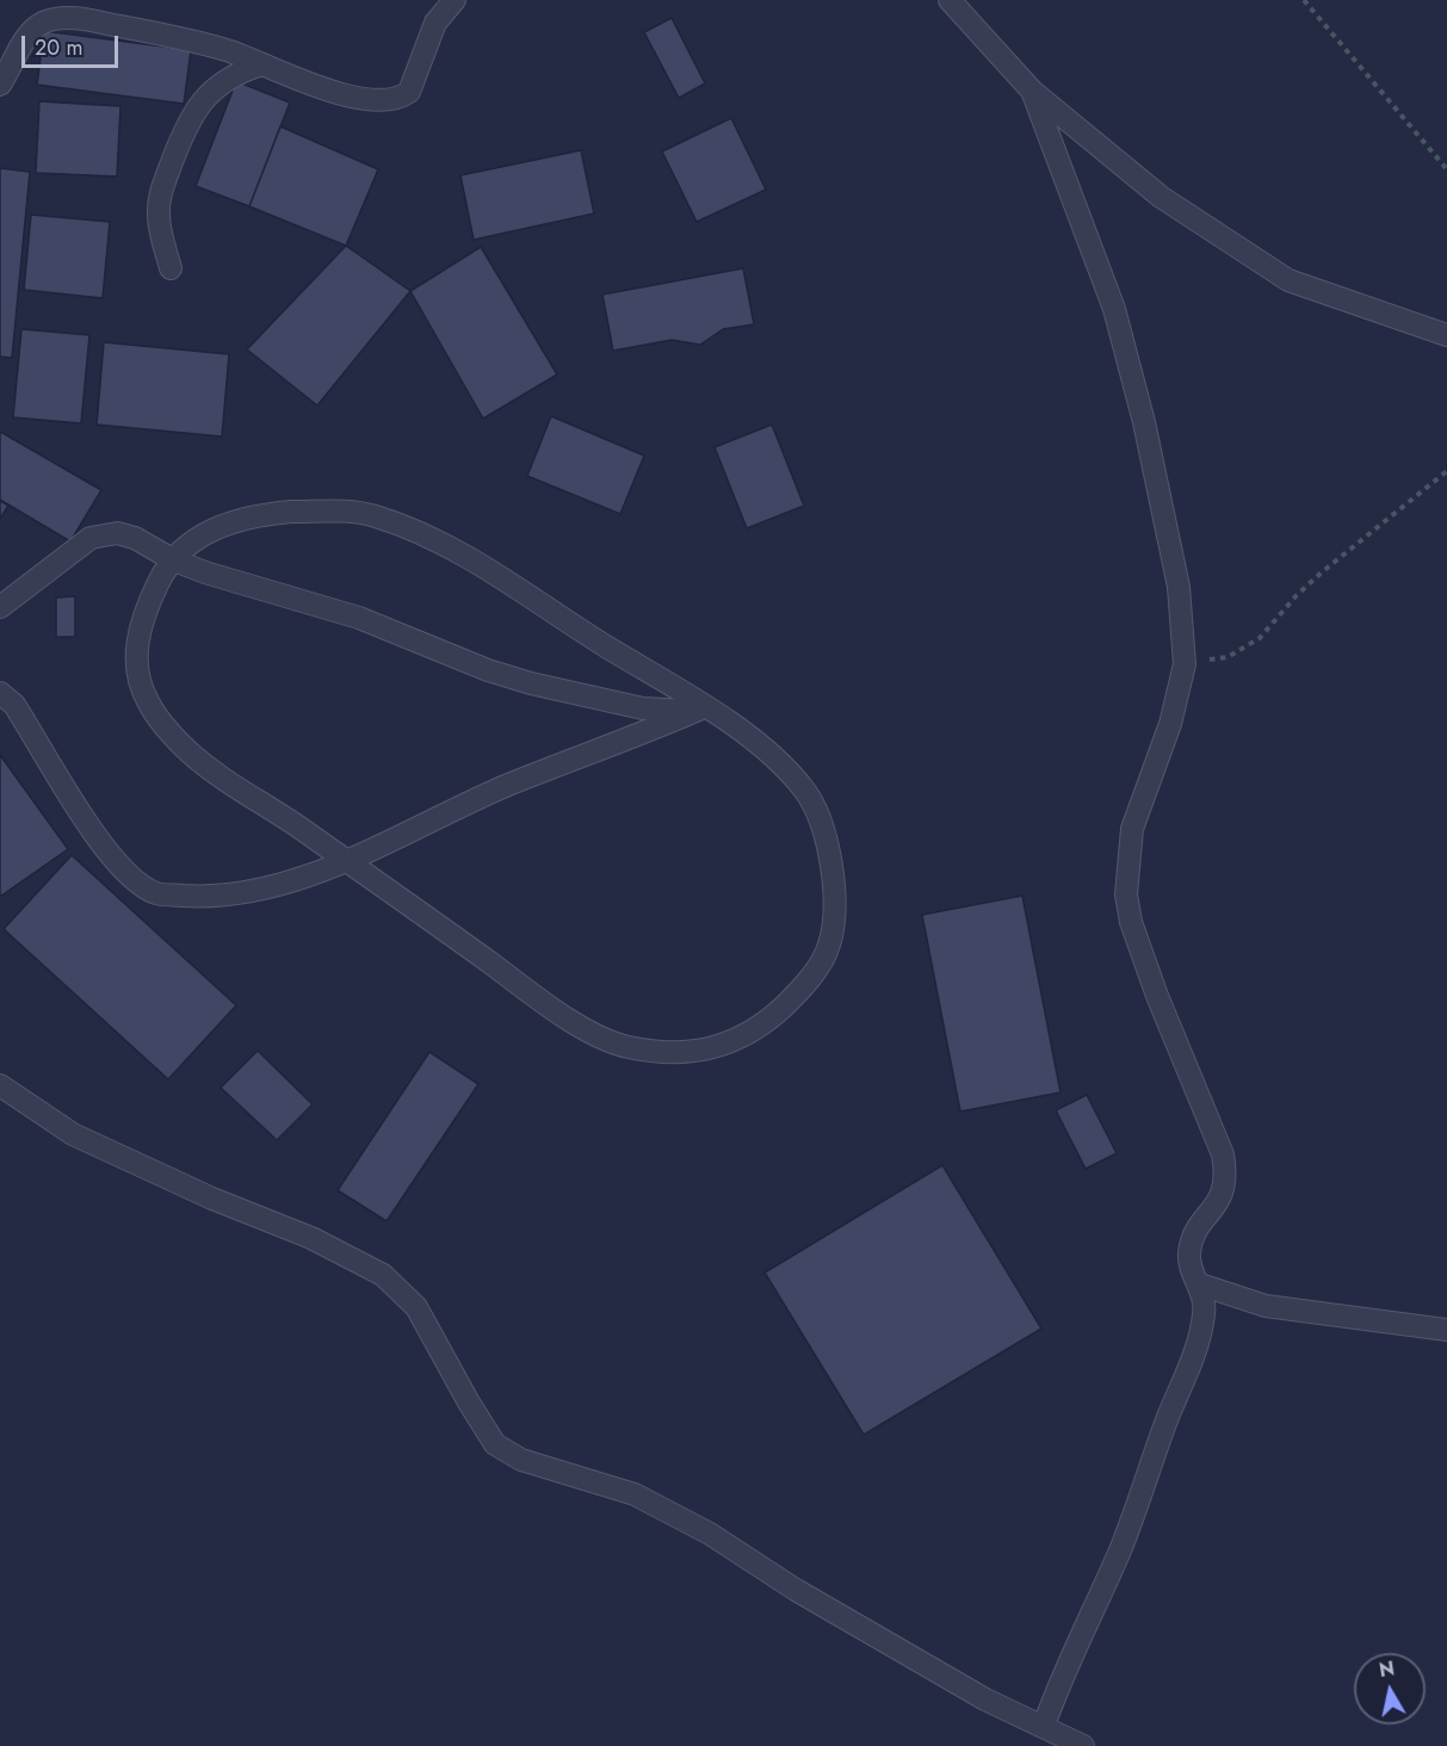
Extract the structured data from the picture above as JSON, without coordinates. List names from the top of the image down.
{
  "scale_bar": "20 m",
  "north": "top"
}
